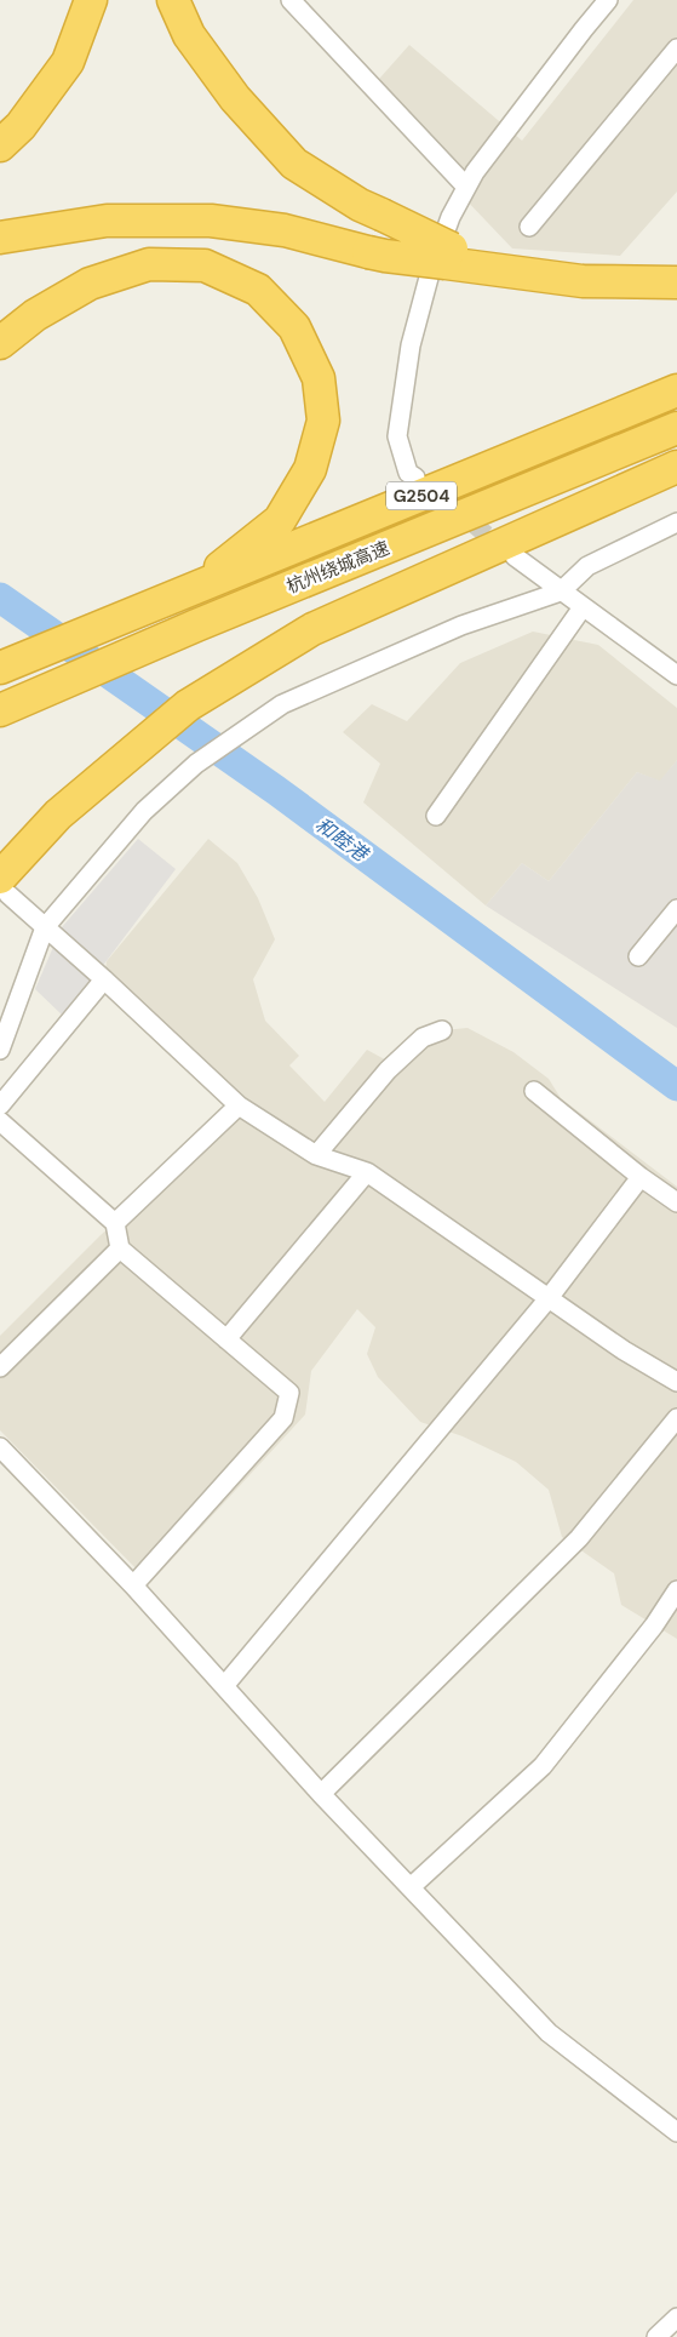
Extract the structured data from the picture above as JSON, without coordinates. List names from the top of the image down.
{
  "streets": {
    "highway": ["G2504", "杭州绕城高速"]
  },
  "water": ["和睦港"]
}
